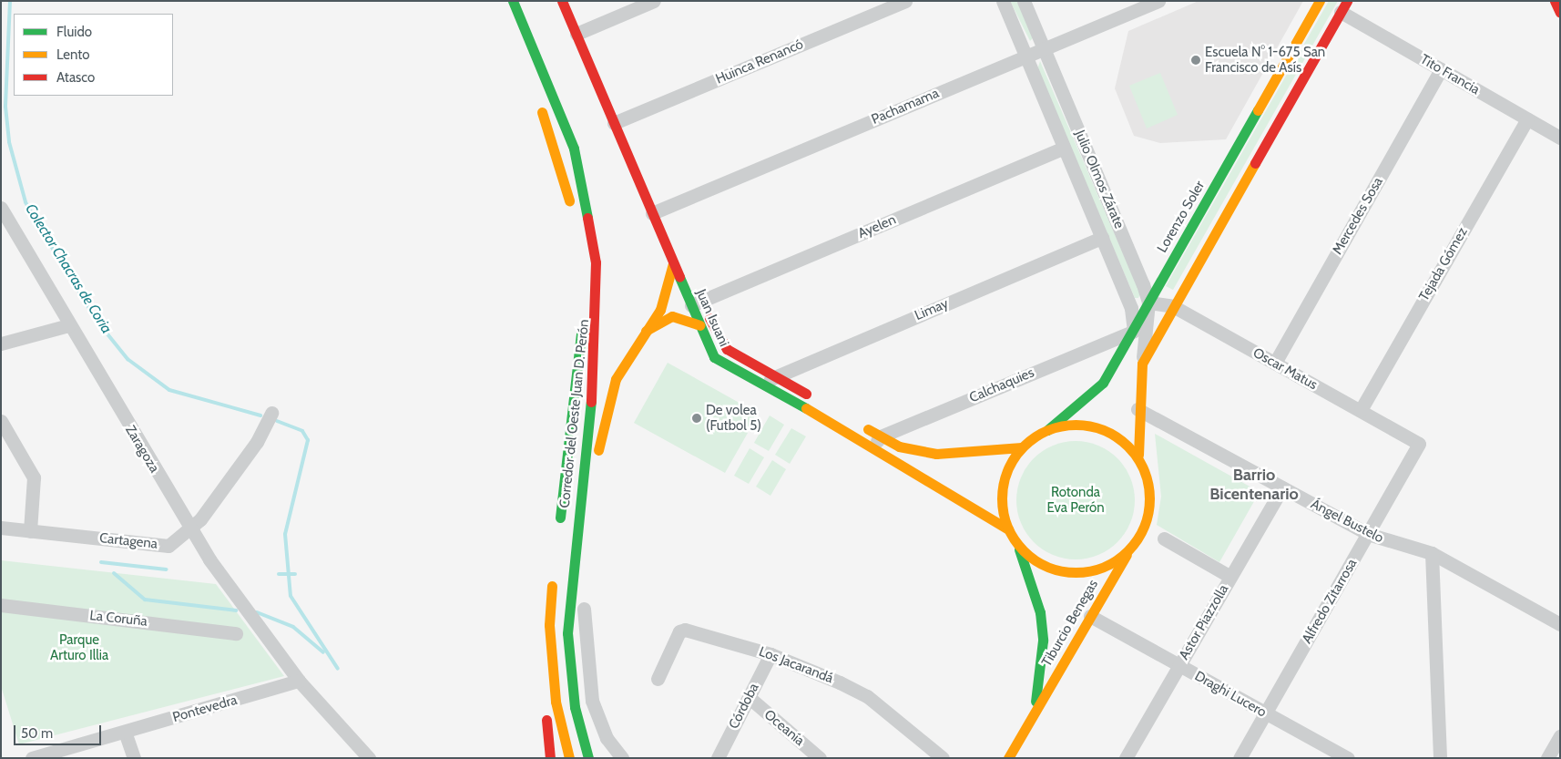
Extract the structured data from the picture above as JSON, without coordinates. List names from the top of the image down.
{
  "streets": {
    "main road": [
      "Lorenzo Soler",
      "Juan Isuani",
      "Corredor del Oeste Juan D. Perón",
      "Tiburcio Benegas"
    ],
    "street": [
      "Huinca Renancó",
      "Tito Francia",
      "Pachamama",
      "Julio Olmos Zárate",
      "Mercedes Sosa",
      "Ayelen",
      "Tejada Gómez",
      "Limay",
      "Oscar Matus",
      "Calchaquies",
      "Zaragoza",
      "Ángel Bustelo",
      "Cartagena",
      "Alfredo Zitarrosa",
      "La Coruña",
      "Astor Piazzolla",
      "Los Jacarandá",
      "Draghi Lucero",
      "Córdoba",
      "Pontevedra",
      "Oceanía"
    ]
  },
  "crossings": [
    ["Huinca Renancó", "Juan Isuani"],
    ["Tito Francia", "Mercedes Sosa"],
    ["Tito Francia", "Tejada Gómez"],
    ["Pachamama", "Julio Olmos Zárate"],
    ["Pachamama", "Juan Isuani"],
    ["Julio Olmos Zárate", "Lorenzo Soler"],
    ["Julio Olmos Zárate", "Ayelen"],
    ["Julio Olmos Zárate", "Limay"],
    ["Julio Olmos Zárate", "Oscar Matus"],
    ["Julio Olmos Zárate", "Calchaquies"],
    ["Mercedes Sosa", "Oscar Matus"],
    ["Lorenzo Soler", "Juan Isuani"],
    ["Lorenzo Soler", "Oscar Matus"],
    ["Lorenzo Soler", "Calchaquies"],
    ["Lorenzo Soler", "Tiburcio Benegas"],
    ["Ayelen", "Juan Isuani"],
    ["Tejada Gómez", "Oscar Matus"],
    ["Limay", "Juan Isuani"],
    ["Juan Isuani", "Calchaquies"],
    ["Juan Isuani", "Tiburcio Benegas"],
    ["Oscar Matus", "Alfredo Zitarrosa"],
    ["Zaragoza", "Cartagena"],
    ["Zaragoza", "Pontevedra"],
    ["Ángel Bustelo", "Alfredo Zitarrosa"],
    ["Ángel Bustelo", "Astor Piazzolla"],
    ["Alfredo Zitarrosa", "Draghi Lucero"],
    ["Astor Piazzolla", "Draghi Lucero"],
    ["Tiburcio Benegas", "Draghi Lucero"],
    ["Los Jacarandá", "Córdoba"],
    ["Córdoba", "Oceanía"]
  ],
  "districts": ["Barrio Bicentenario"],
  "water": ["Colector Chacras de Coria"],
  "parks": ["Rotonda Eva Perón", "Parque Arturo Illia"],
  "places": ["Escuela N° 1-675 San Francisco de Asís", "De volea (Futbol 5)"],
  "legend": ["Fluido", "Lento", "Atasco"],
  "scale_bar": "50 m"
}
